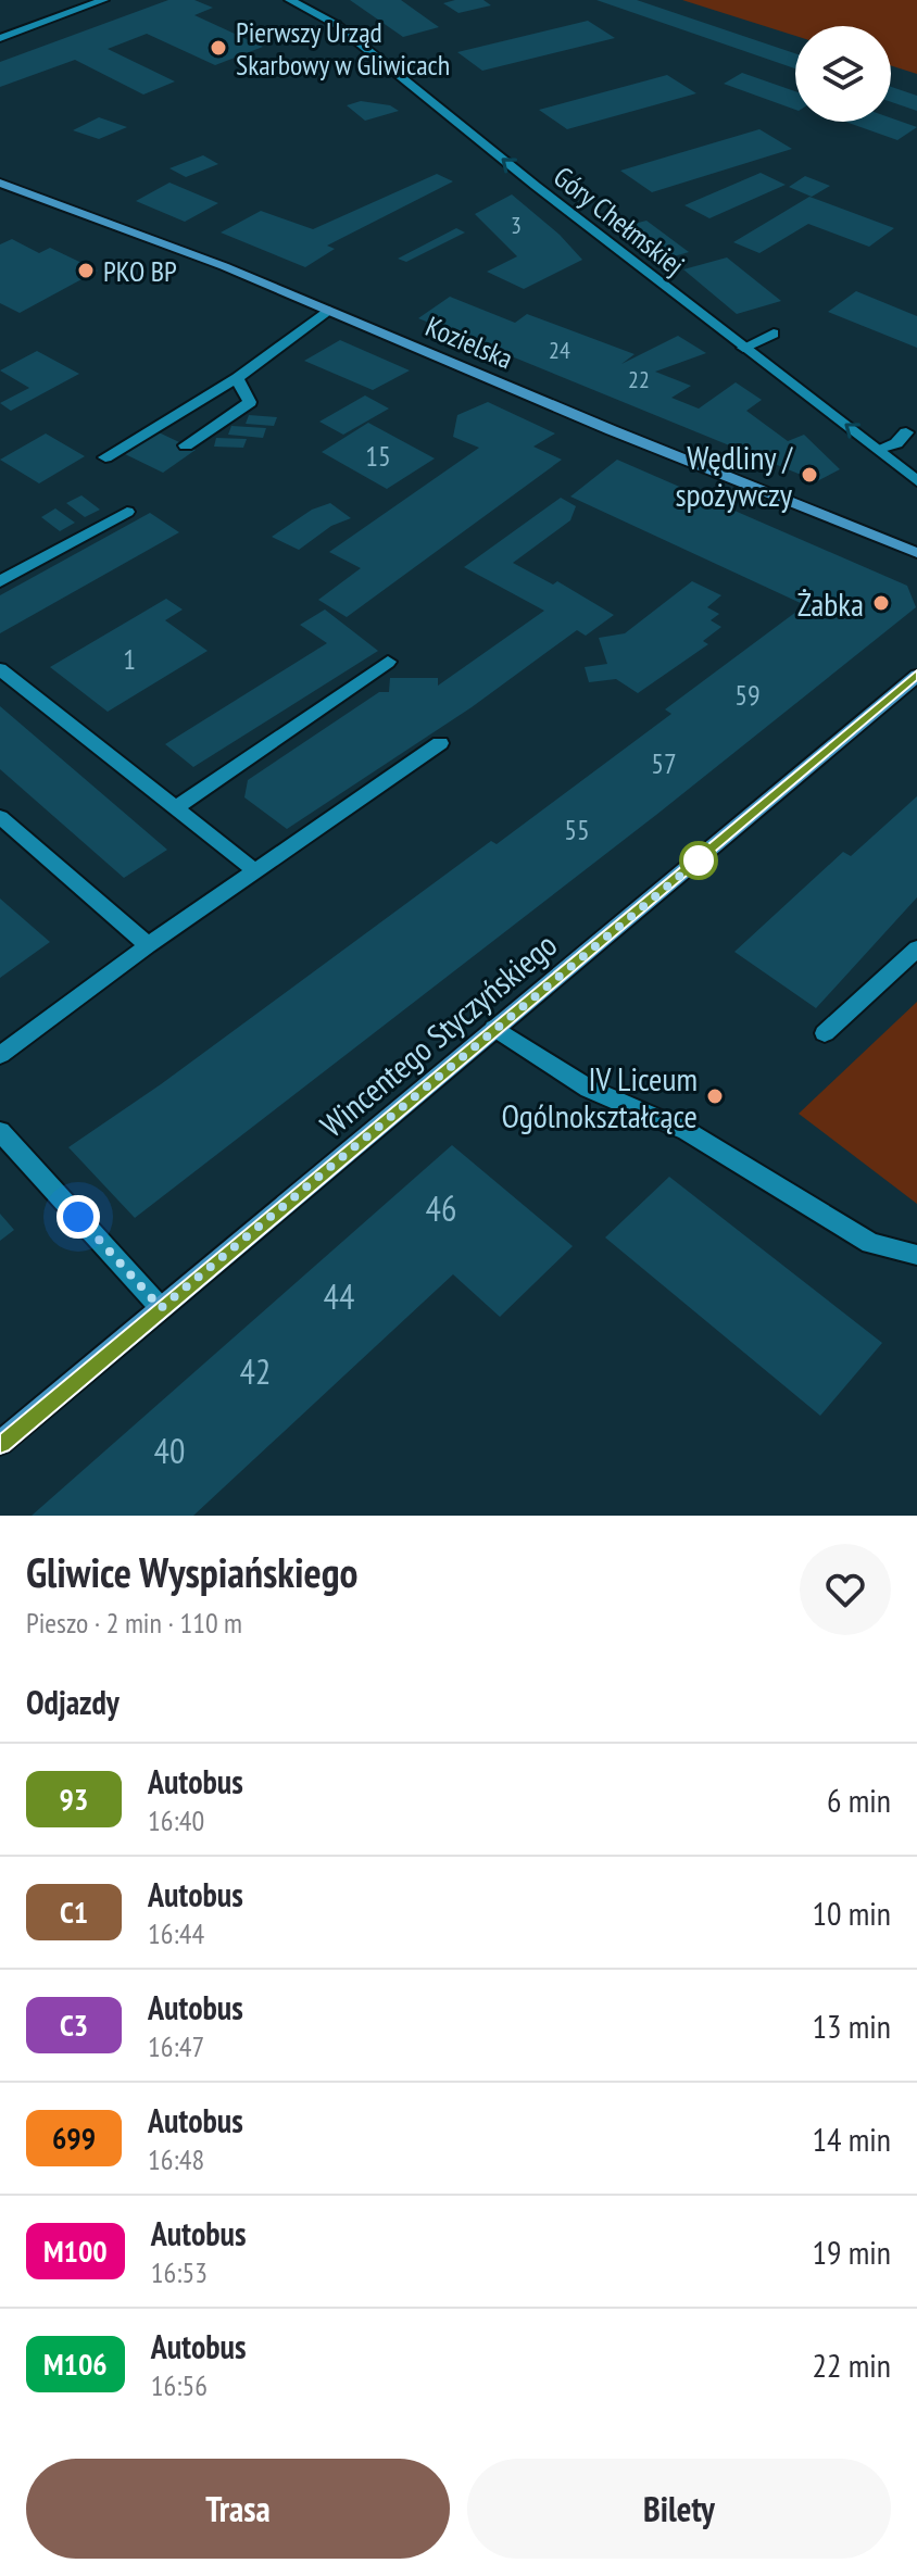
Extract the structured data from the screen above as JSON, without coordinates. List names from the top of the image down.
{
  "streets": {
    "street": ["Góry Chełmskiej", "Kozielska", "Wincentego Styczyńskiego"]
  },
  "one_way": ["Góry Chełmskiej"],
  "places": [
    "Pierwszy Urząd Skarbowy w Gliwicach",
    "PKO BP",
    "Wędliny / spożywczy",
    "Żabka",
    "IV Liceum Ogólnokształcące"
  ],
  "lines": ["bus line 93"],
  "house_numbers": [
    "3",
    "24",
    "22",
    "15",
    "1",
    "59",
    "57",
    "55",
    "46",
    "44",
    "42",
    "40"
  ],
  "page": {
    "heading": [
      ["Gliwice Wyspiańskiego", "Pieszo · 2 min · 110 m"],
      "Odjazdy"
    ],
    "list": [
      {
        "mark": "93",
        "name": "Autobus",
        "note": "16:40",
        "value": "6 min"
      },
      {
        "mark": "C1",
        "name": "Autobus",
        "note": "16:44",
        "value": "10 min"
      },
      {
        "mark": "C3",
        "name": "Autobus",
        "note": "16:47",
        "value": "13 min"
      },
      {
        "mark": "699",
        "name": "Autobus",
        "note": "16:48",
        "value": "14 min"
      },
      {
        "mark": "M100",
        "name": "Autobus",
        "note": "16:53",
        "value": "19 min"
      },
      {
        "mark": "M106",
        "name": "Autobus",
        "note": "16:56",
        "value": "22 min"
      }
    ],
    "buttons": ["Trasa", "Bilety"]
  }
}
